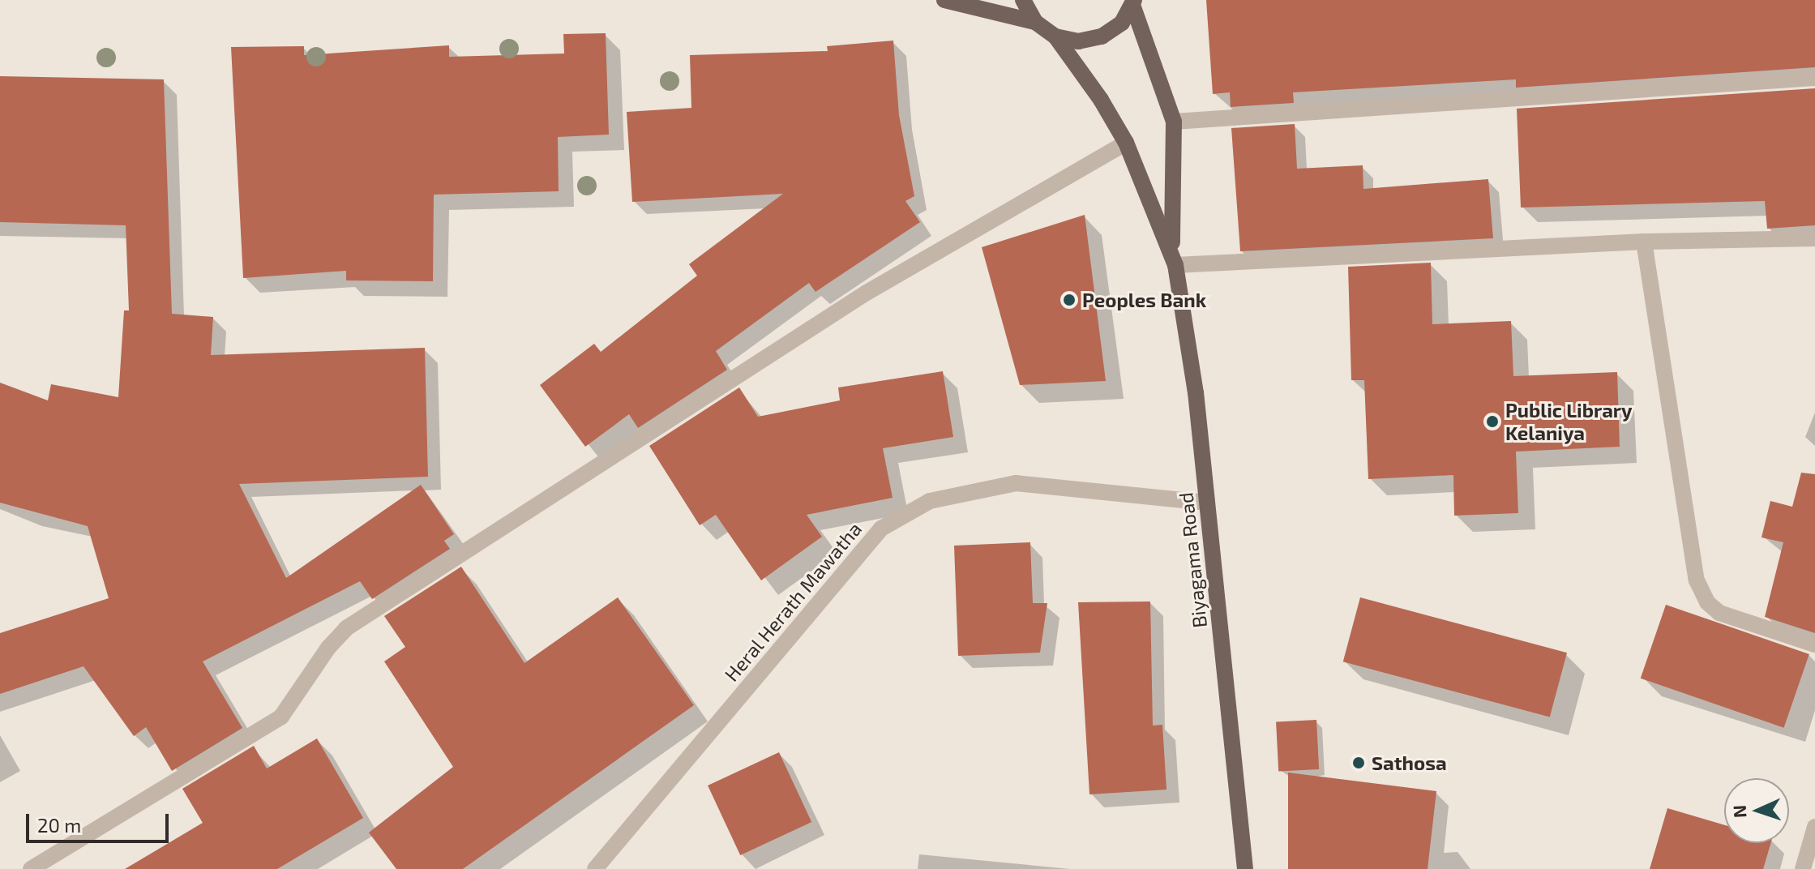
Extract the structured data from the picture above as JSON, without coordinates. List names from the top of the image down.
{
  "streets": {
    "main road": ["Biyagama Road"],
    "street": ["Heral Herath Mawatha"]
  },
  "crossings": [
    ["Biyagama Road", "Heral Herath Mawatha"]
  ],
  "places": ["Peoples Bank", "Public Library Kelaniya", "Sathosa"],
  "scale_bar": "20 m",
  "north": "left"
}
